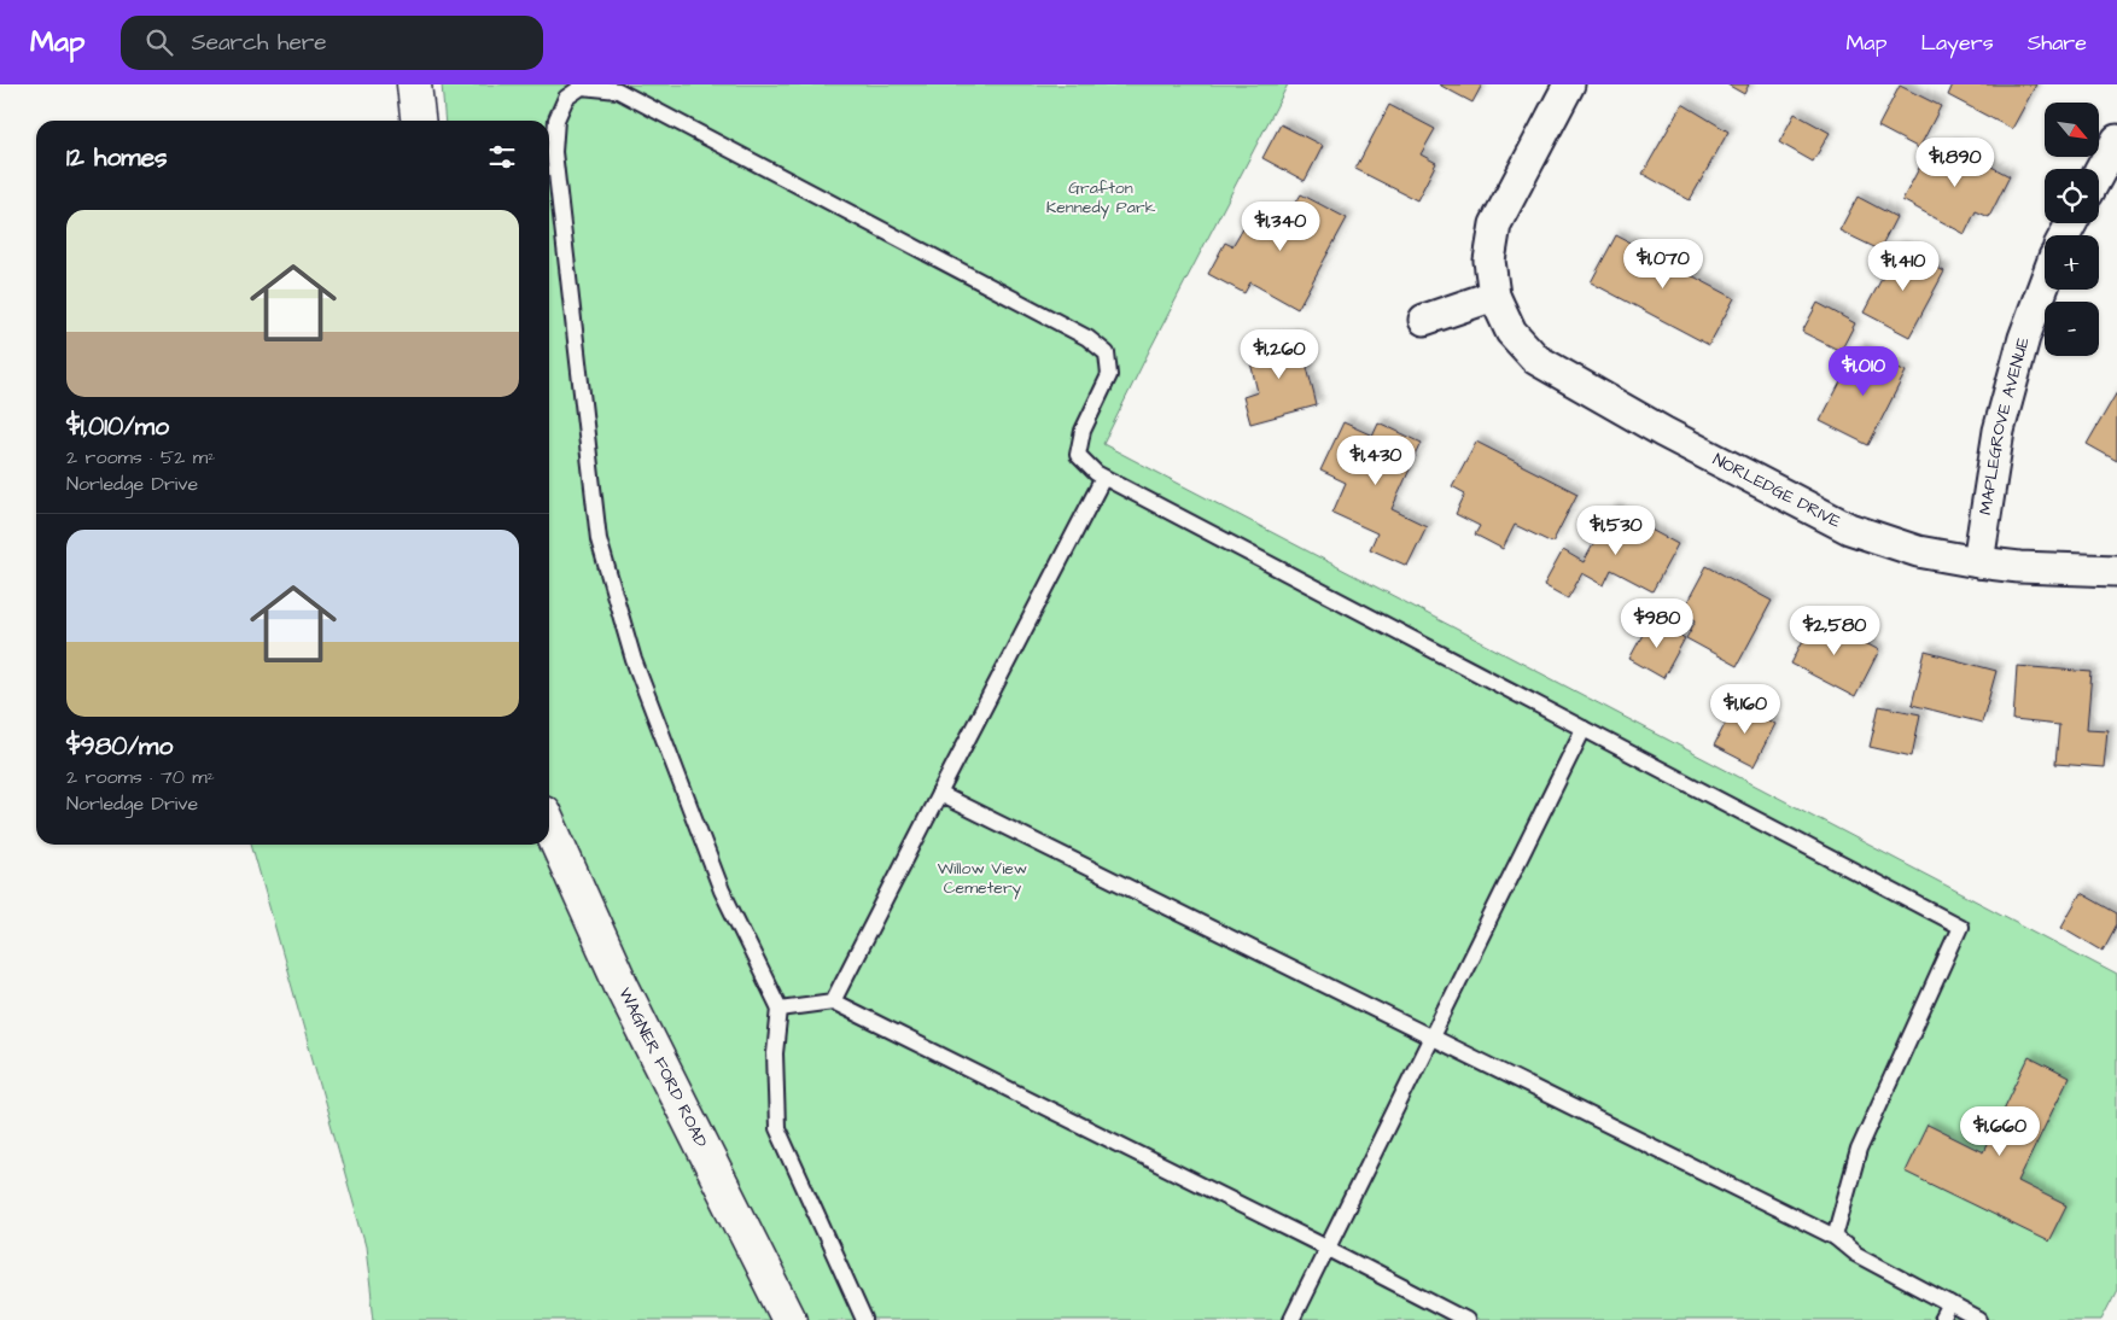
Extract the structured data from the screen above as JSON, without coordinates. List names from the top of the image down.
{
  "streets": {
    "main road": ["WAGNER FORD ROAD"],
    "street": ["MAPLEGROVE AVENUE", "NORLEDGE DRIVE"]
  },
  "crossings": [
    ["MAPLEGROVE AVENUE", "NORLEDGE DRIVE"]
  ],
  "parks": ["Grafton Kennedy Park", "Willow View Cemetery"],
  "north": "bottom right",
  "page": {
    "header": "Map",
    "search": "Search here",
    "nav": ["Map", "Layers", "Share"],
    "map_buttons": ["+", "−"],
    "heading": "12 homes",
    "price": [
      "$1,890",
      "$1,340",
      "$1,070",
      "$1,410",
      "$1,260",
      "$1,010",
      "$1,430",
      "$1,530",
      "$980",
      "$2,580",
      "$1,160",
      "$1,660"
    ],
    "list": [
      {
        "name": "$1,010/mo",
        "note": "2 rooms · 52 m² · Norledge Drive"
      },
      {
        "name": "$980/mo",
        "note": "2 rooms · 70 m² · Norledge Drive"
      }
    ]
  }
}
